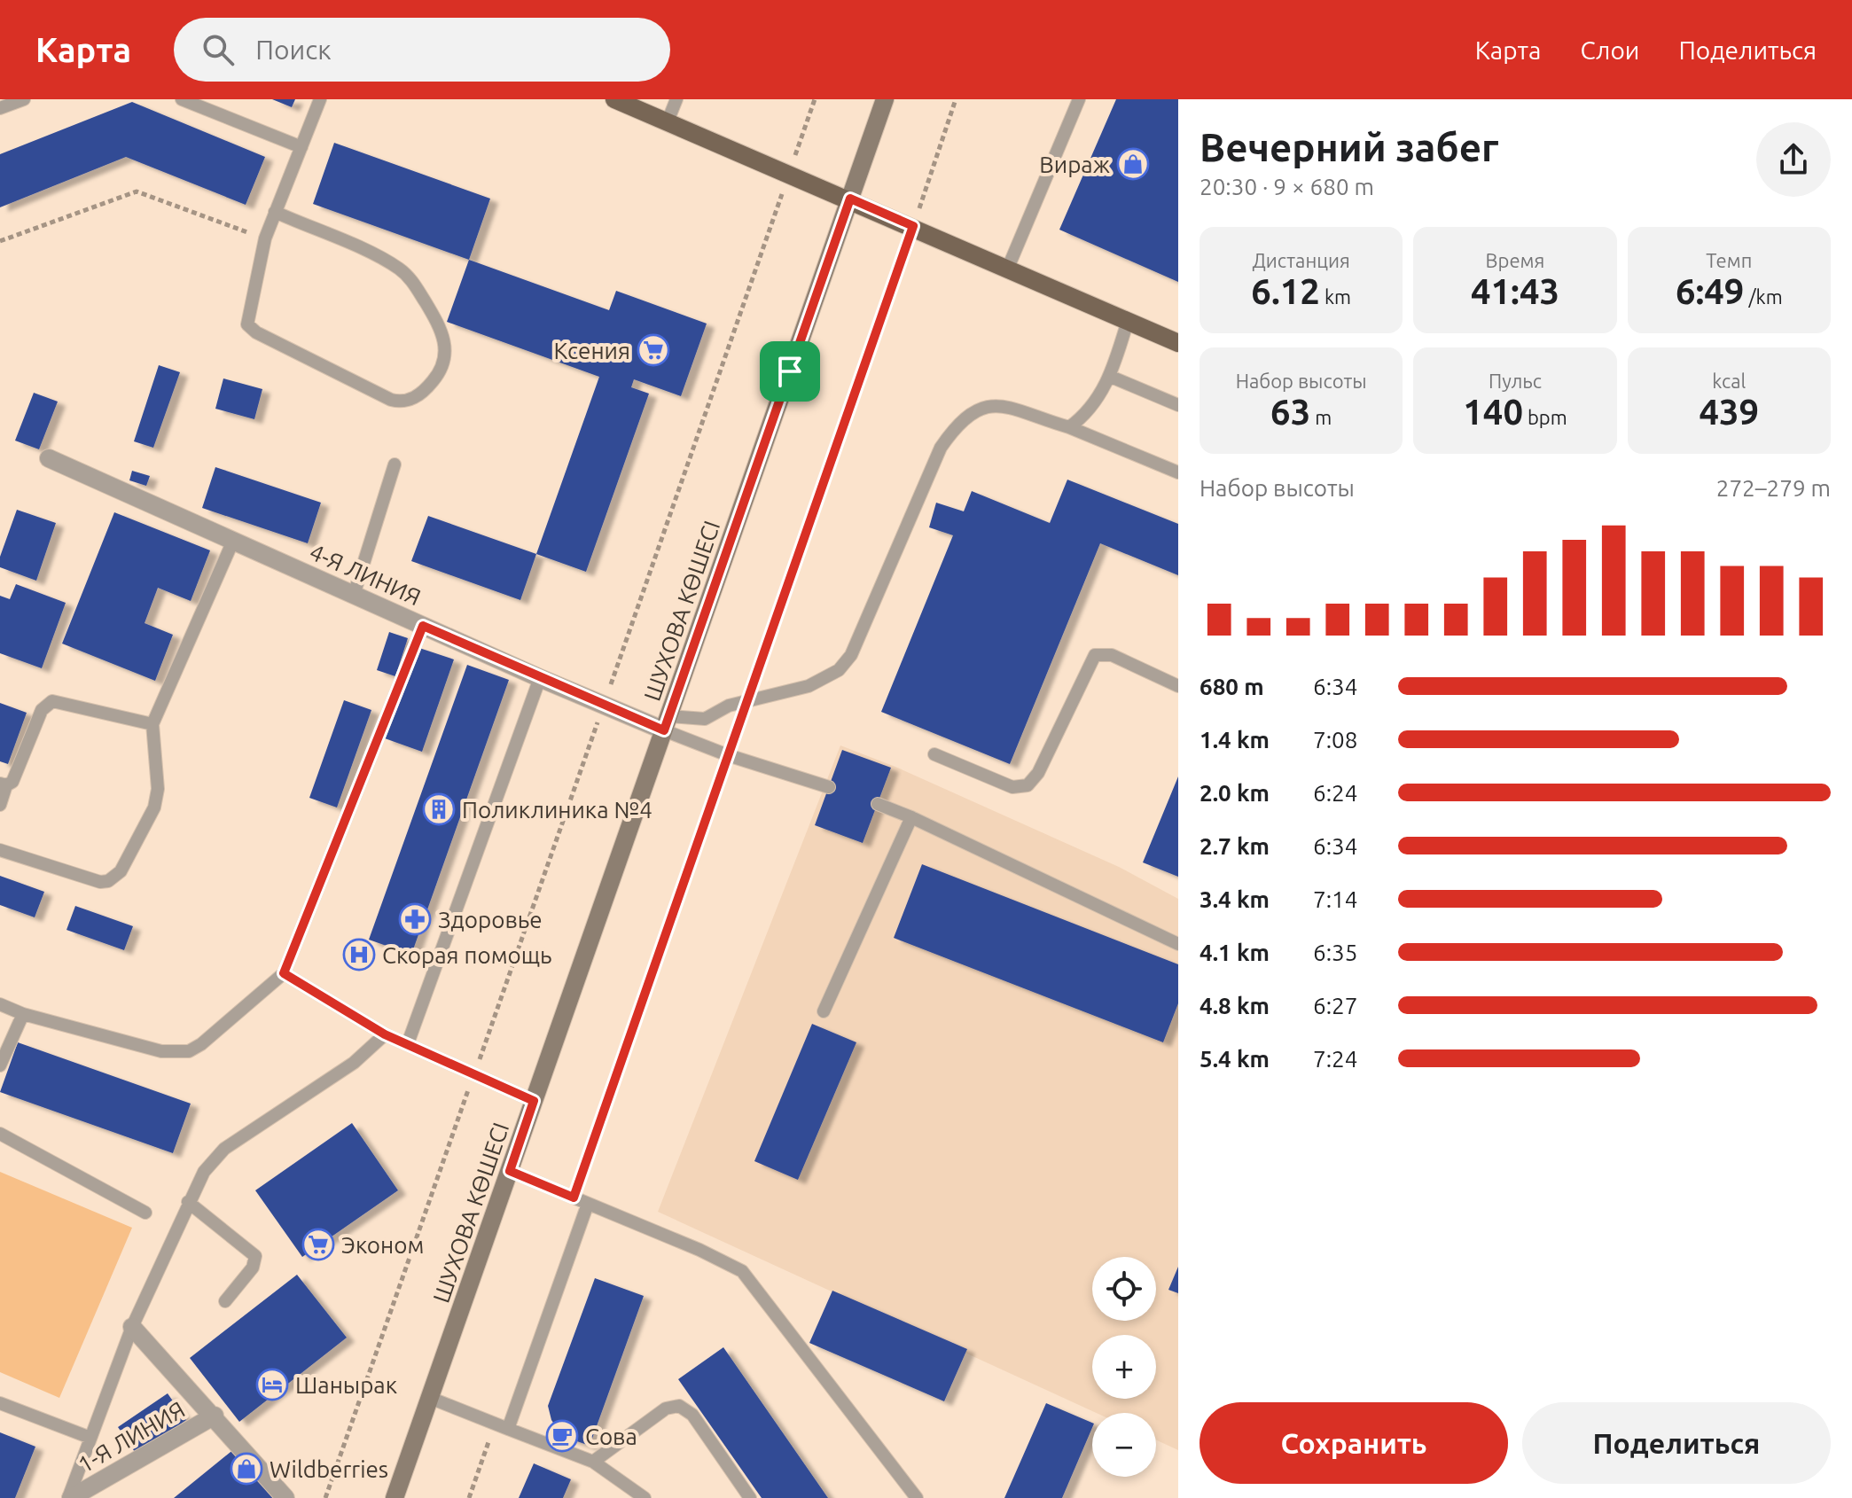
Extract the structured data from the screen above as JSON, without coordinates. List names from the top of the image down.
{
  "streets": {
    "street": ["4-Я ЛИНИЯ", "ШУХОВА КӨШЕСІ", "1-Я ЛИНИЯ"]
  },
  "crossings": [
    ["4-Я ЛИНИЯ", "ШУХОВА КӨШЕСІ"]
  ],
  "places": {
    "shop": ["Вираж", "Wildberries"],
    "supermarket": ["Ксения", "Эконом"],
    "building": ["Поликлиника №4"],
    "pharmacy": ["Здоровье"],
    "hospital": ["Скорая помощь"],
    "hotel": ["Шанырак"],
    "cafe": ["Сова"]
  },
  "page": {
    "header": "Карта",
    "search": "Поиск",
    "nav": ["Карта", "Слои", "Поделиться"],
    "heading": ["Вечерний забег", "20:30 · 9 × 680 m"],
    "stats": [
      ["Дистанция", "6.12 km"],
      ["Время", "41:43"],
      ["Темп", "6:49 /km"],
      ["Набор высоты", "63 m"],
      ["Пульс", "140 bpm"],
      ["kcal", "439"]
    ],
    "chart": ["Набор высоты", "272–279 m"],
    "list": [
      {
        "name": "680 m",
        "note": "6:34"
      },
      {
        "name": "1.4 km",
        "note": "7:08"
      },
      {
        "name": "2.0 km",
        "note": "6:24"
      },
      {
        "name": "2.7 km",
        "note": "6:34"
      },
      {
        "name": "3.4 km",
        "note": "7:14"
      },
      {
        "name": "4.1 km",
        "note": "6:35"
      },
      {
        "name": "4.8 km",
        "note": "6:27"
      },
      {
        "name": "5.4 km",
        "note": "7:24"
      }
    ],
    "map_buttons": ["+", "−"],
    "buttons": ["Сохранить", "Поделиться"]
  }
}
